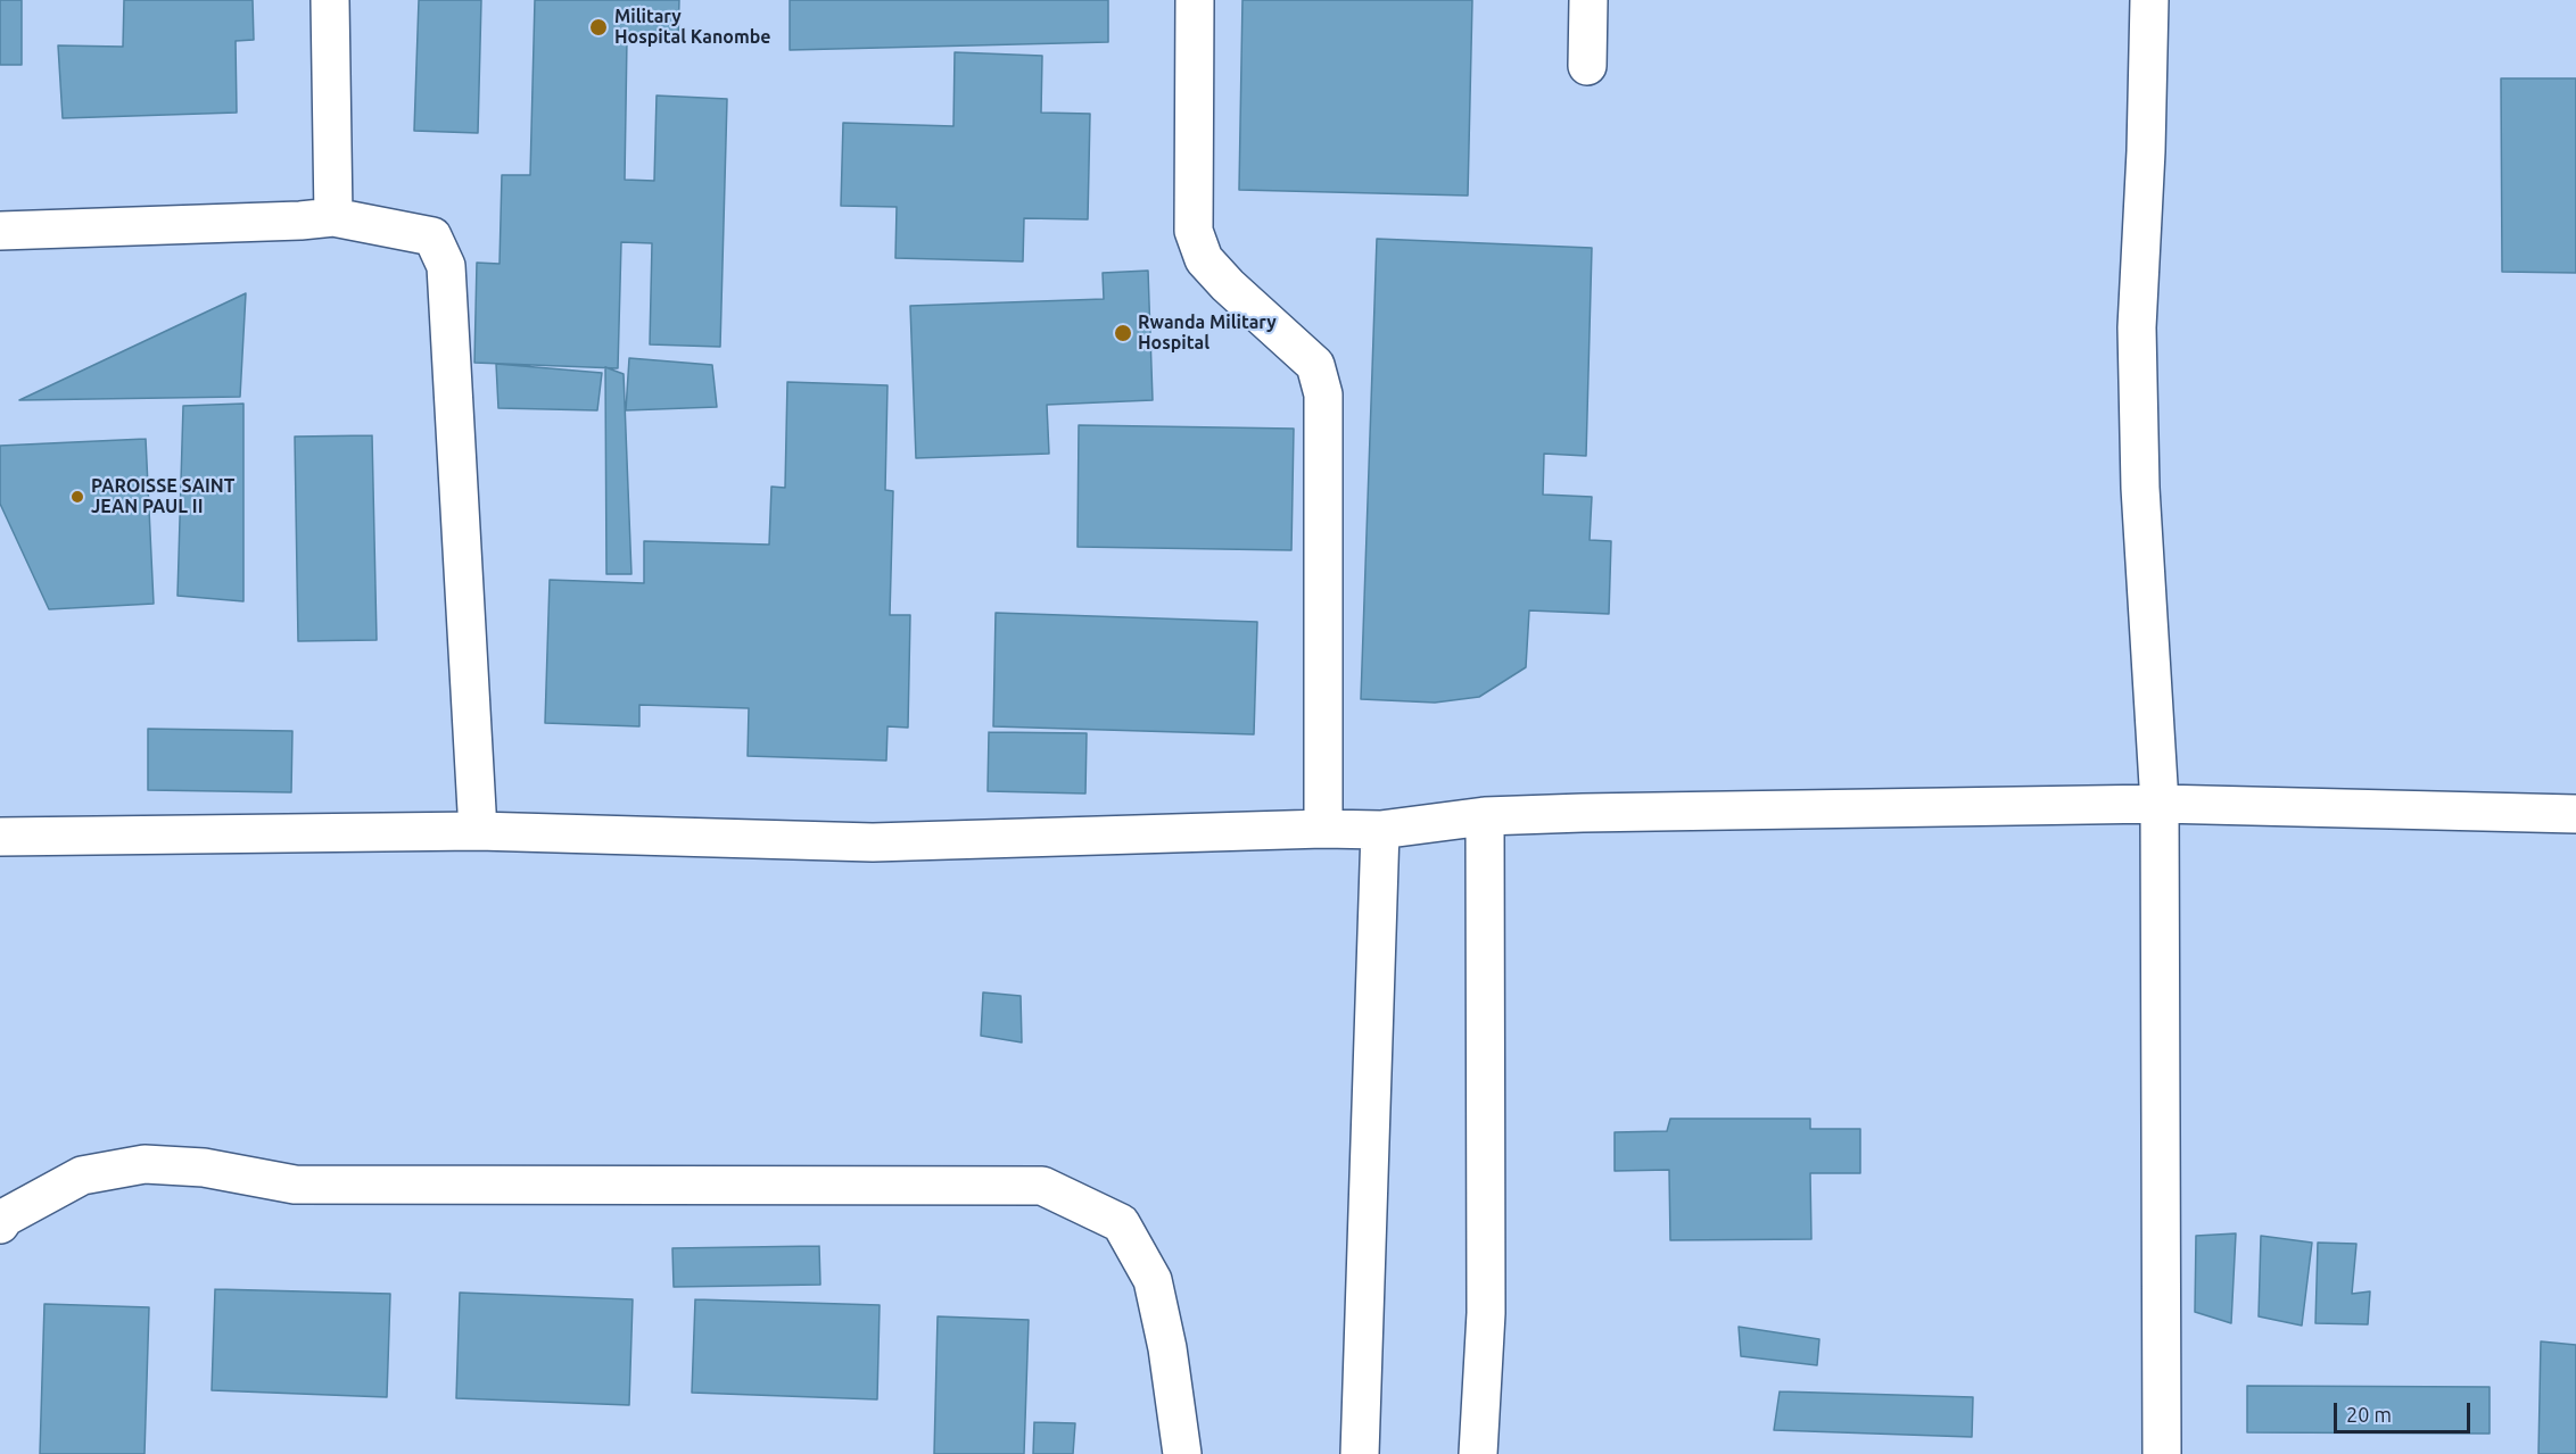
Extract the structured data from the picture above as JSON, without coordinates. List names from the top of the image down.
{
  "places": ["Military Hospital Kanombe", "Rwanda Military Hospital", "PAROISSE SAINT JEAN PAUL II"],
  "scale_bar": "20 m"
}
